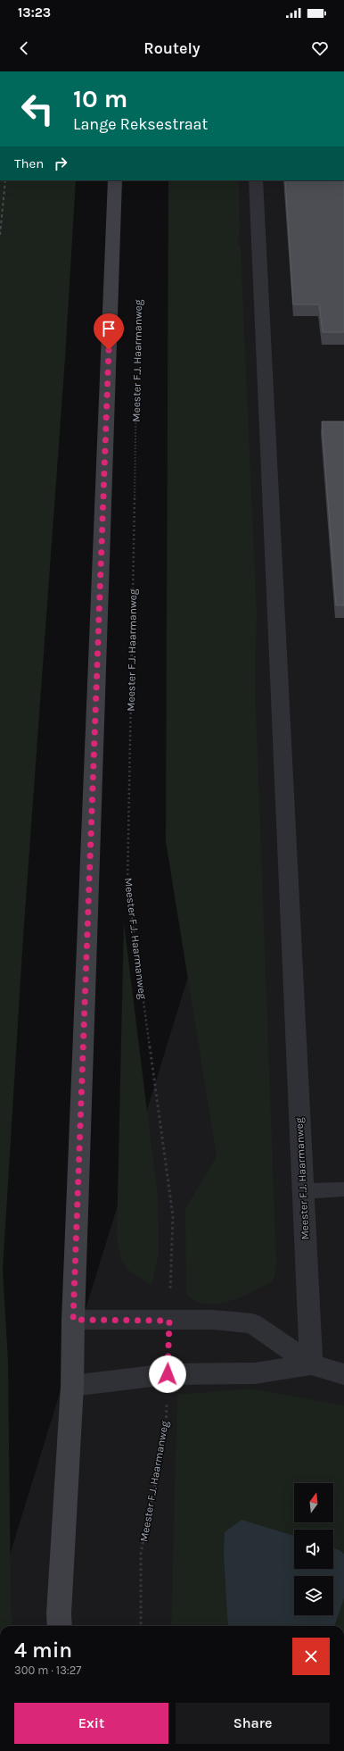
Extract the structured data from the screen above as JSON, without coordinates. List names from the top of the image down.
{
  "streets": {
    "street": ["Meester F.J. Haarmanweg"]
  },
  "north": "top",
  "page": {
    "status": "13:23",
    "header": "Routely",
    "turn": ["10 m", "Lange Reksestraat"],
    "then": "Then",
    "heading": ["4 min", "300 m · 13:27"],
    "buttons": ["Exit", "Share"]
  }
}
